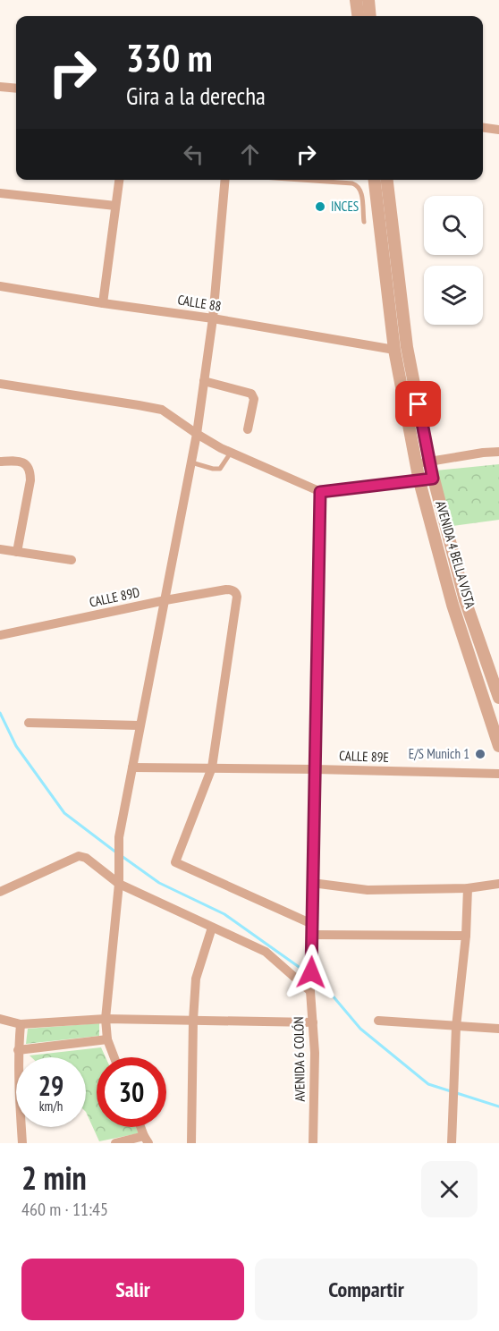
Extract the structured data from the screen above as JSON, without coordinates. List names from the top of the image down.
{
  "streets": {
    "street": [
      "CALLE 88",
      "AVENIDA 4 BELLA VISTA",
      "CALLE 89D",
      "CALLE 89E",
      "AVENIDA 6 COLÓN"
    ]
  },
  "crossings": [
    ["CALLE 88", "AVENIDA 4 BELLA VISTA"],
    ["CALLE 89D", "CALLE 89E"],
    ["CALLE 89E", "AVENIDA 6 COLÓN"]
  ],
  "places": ["INCES", "E/S Munich 1"],
  "page": {
    "turn": ["330 m", "Gira a la derecha"],
    "speed": "29 km/h",
    "limit": "30",
    "heading": ["2 min", "460 m · 11:45"],
    "buttons": ["Salir", "Compartir"]
  }
}
